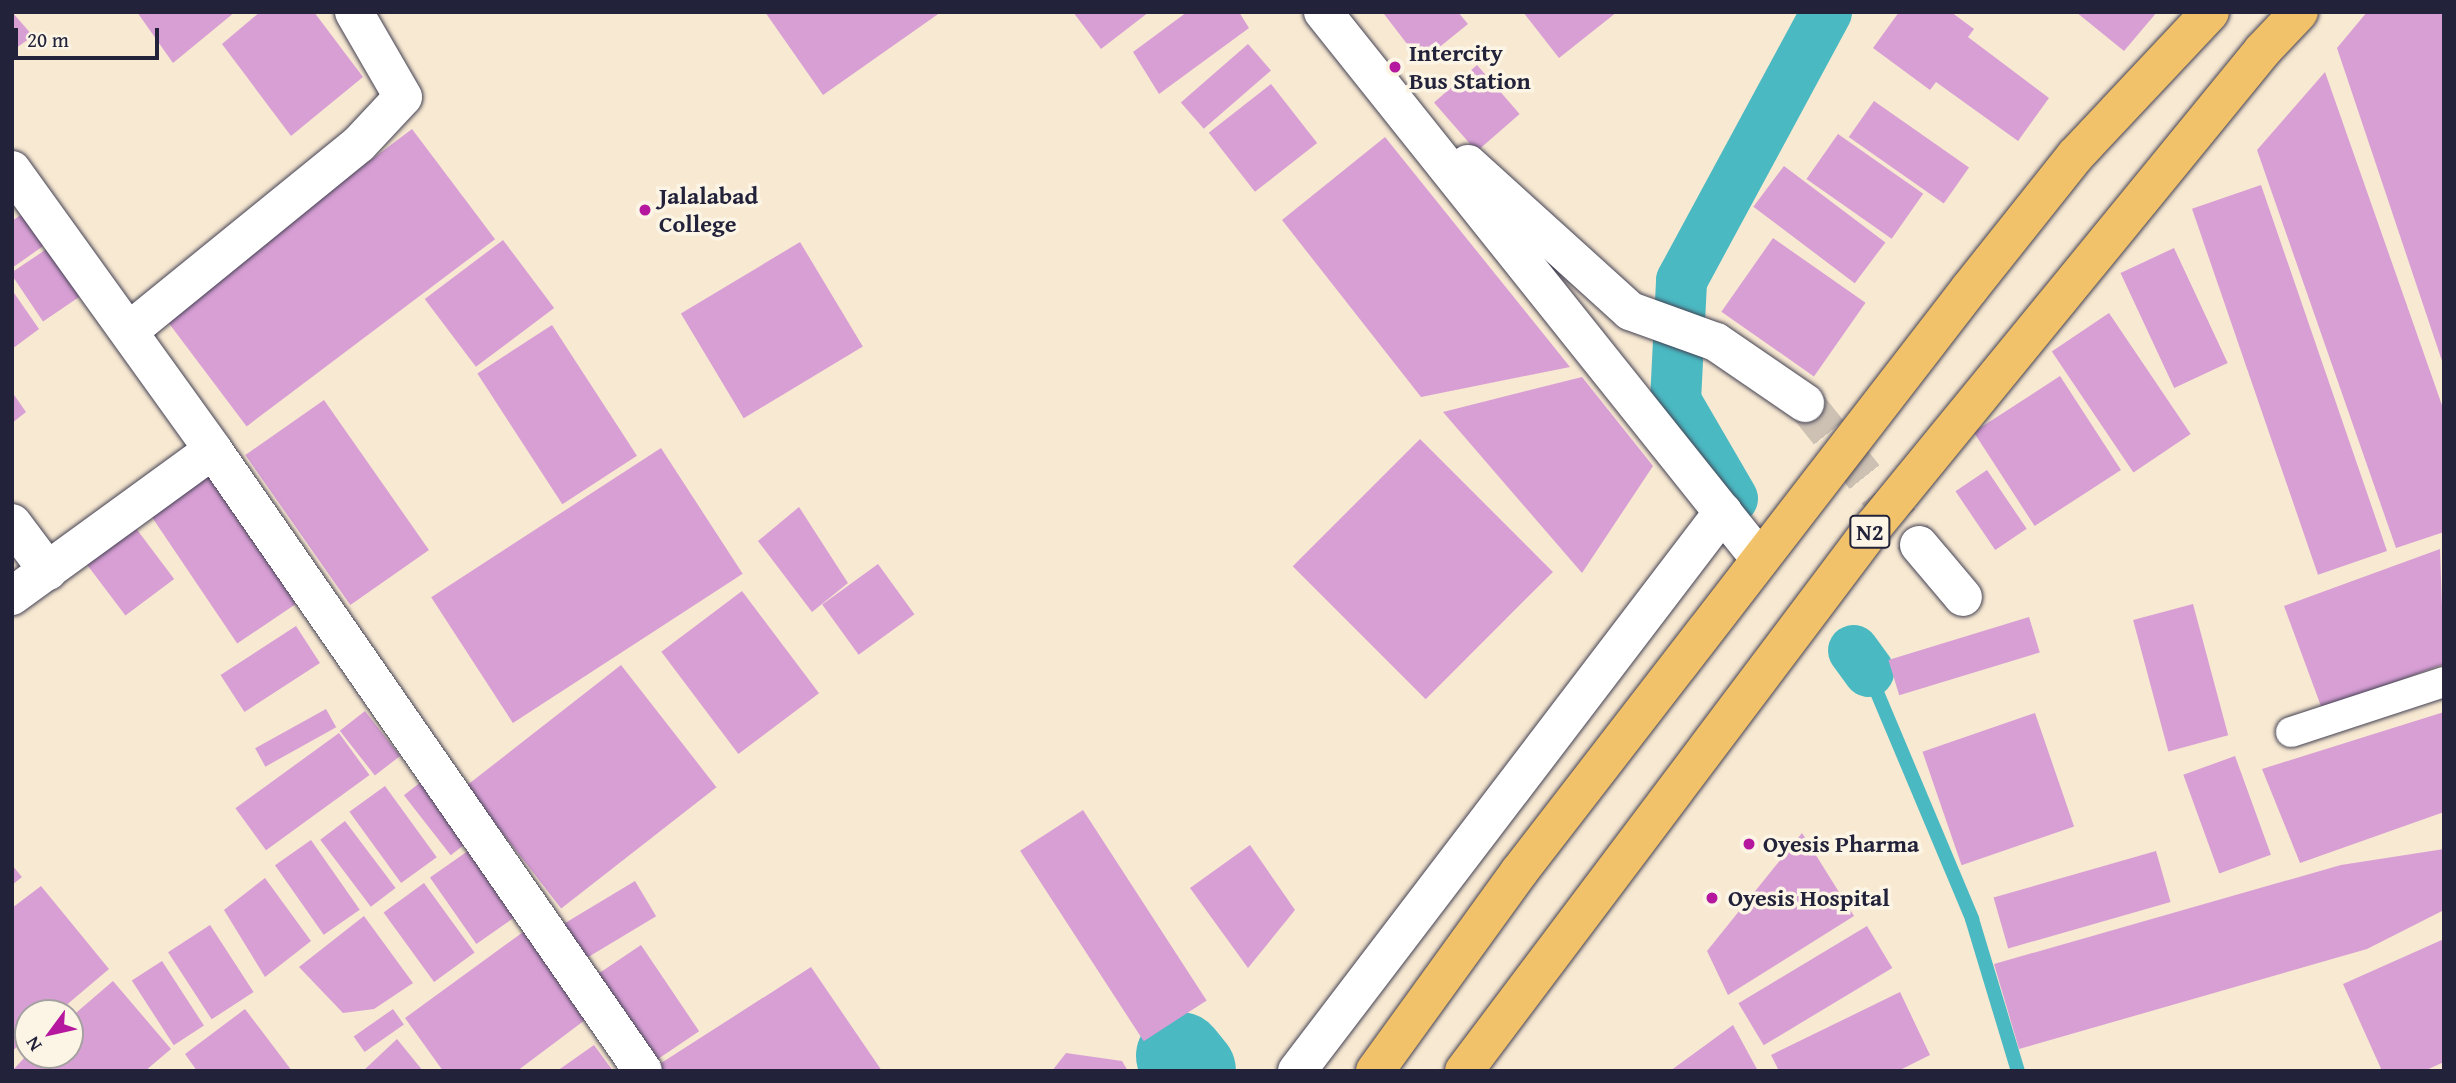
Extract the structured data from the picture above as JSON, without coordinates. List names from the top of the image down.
{
  "streets": {
    "highway": ["N2"]
  },
  "places": [
    "Intercity Bus Station",
    "Jalalabad College",
    "Oyesis Pharma",
    "Oyesis Hospital"
  ],
  "scale_bar": "20 m",
  "north": "bottom left"
}
